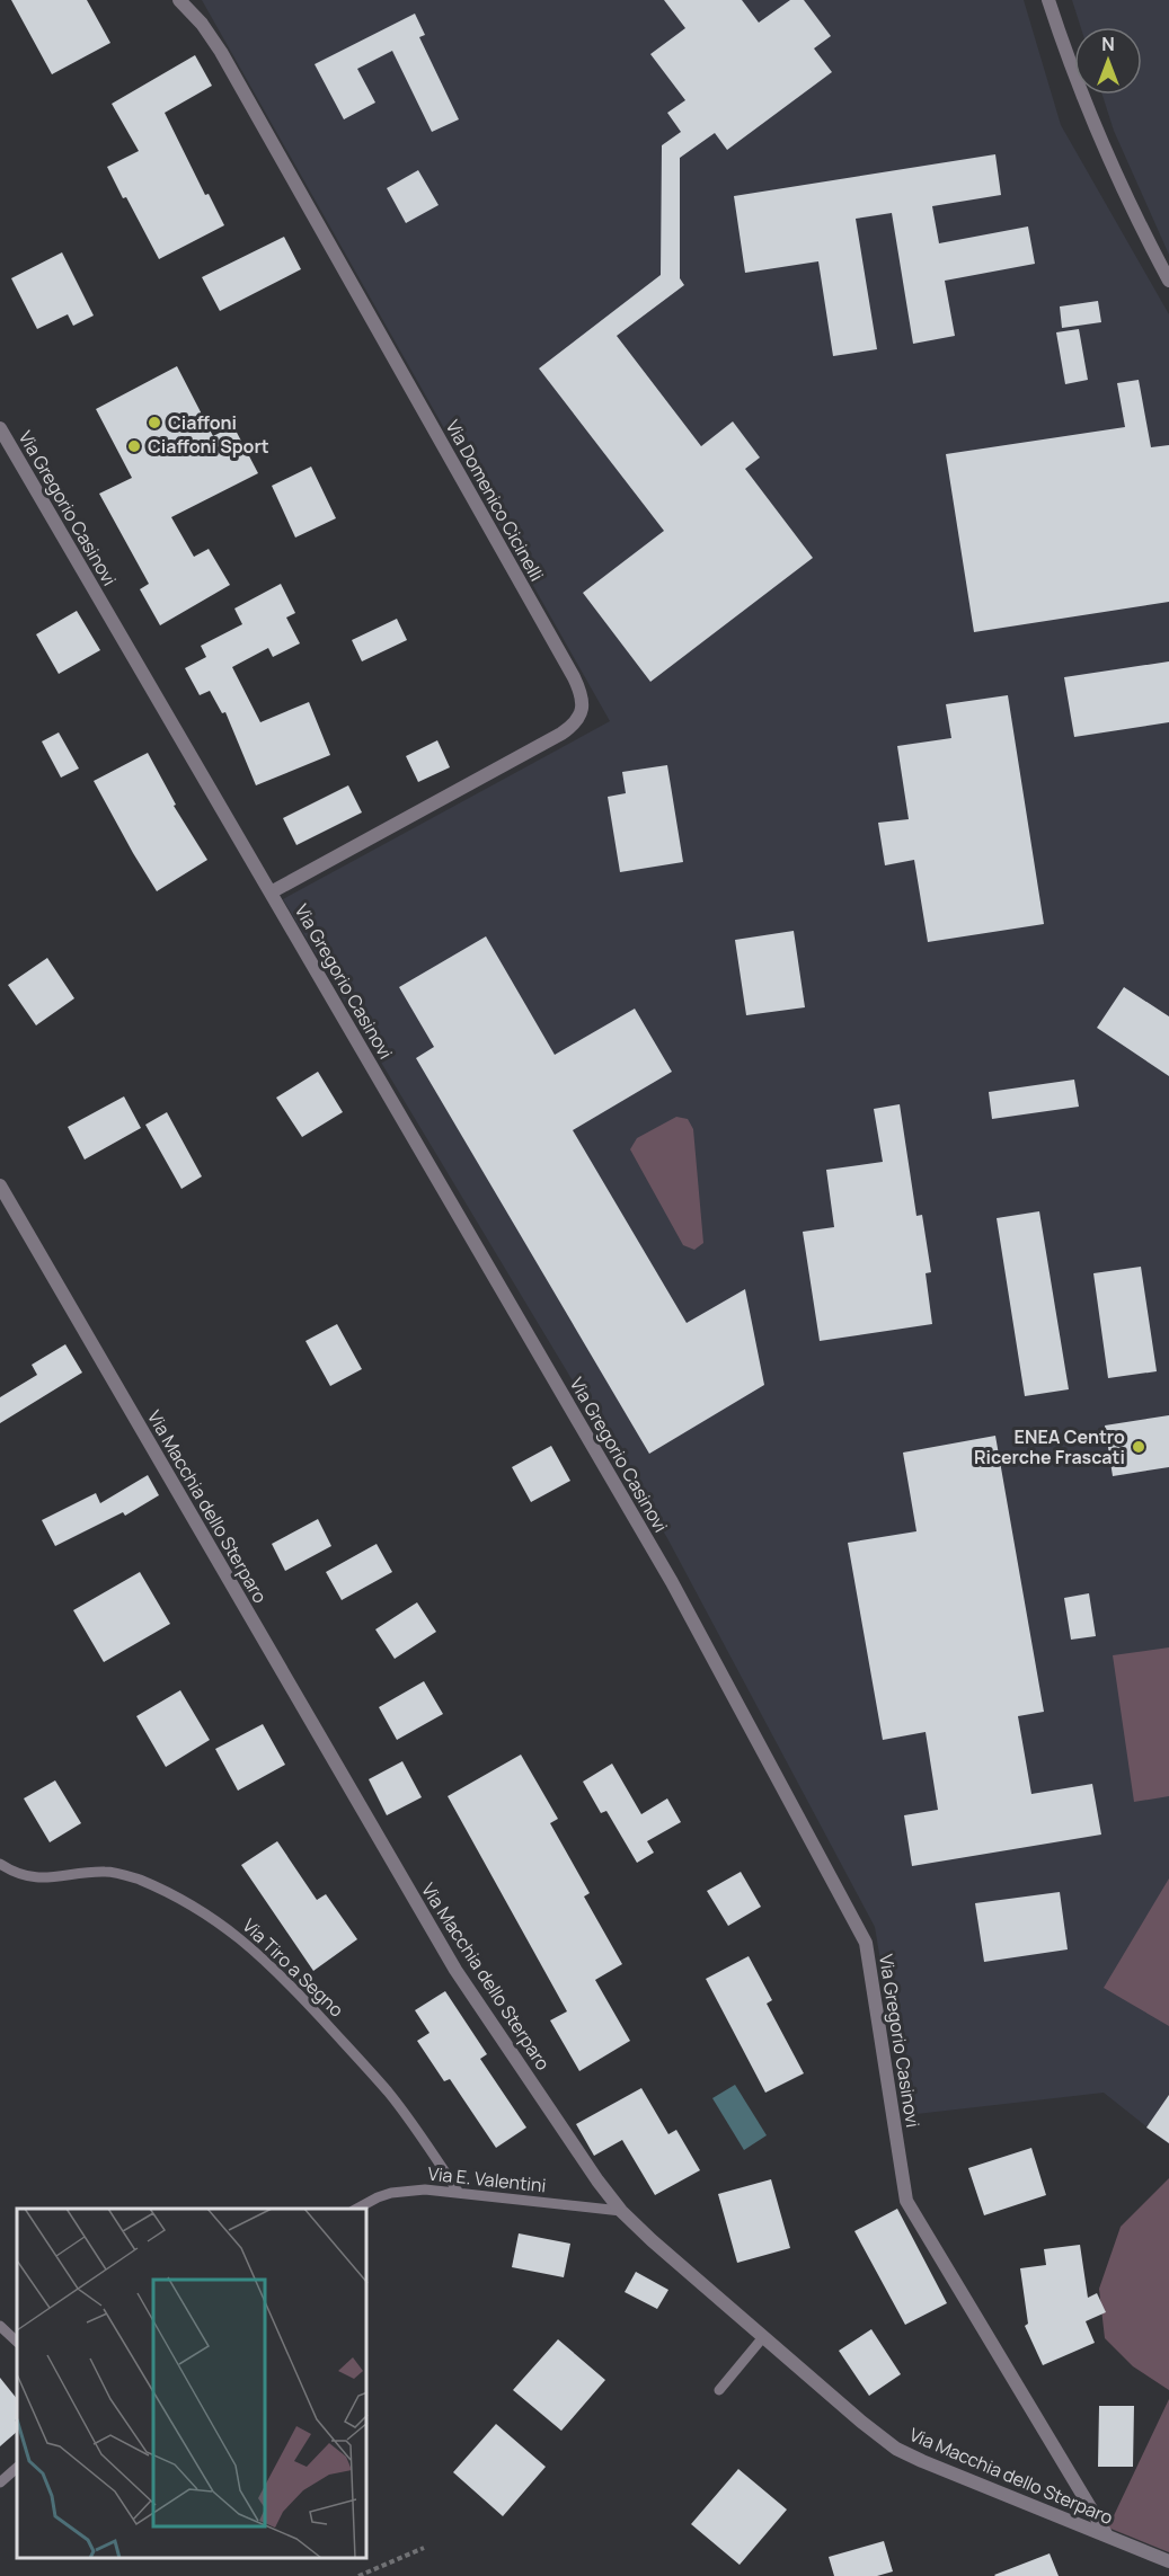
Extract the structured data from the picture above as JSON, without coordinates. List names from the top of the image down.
{
  "streets": {
    "street": ["Via Domenico Cicinelli", "Via Gregorio Casinovi", "Via Macchia dello Sterparo"],
    "lane": ["Via Tiro a Segno", "Via E. Valentini"]
  },
  "crossings": [
    ["Via Domenico Cicinelli", "Via Gregorio Casinovi"],
    ["Via Gregorio Casinovi", "Via Macchia dello Sterparo"],
    ["Via Macchia dello Sterparo", "Via E. Valentini"],
    ["Via Tiro a Segno", "Via E. Valentini"]
  ],
  "places": ["Ciaffoni", "Ciaffoni Sport", "ENEA Centro Ricerche Frascati"],
  "north": "top"
}
